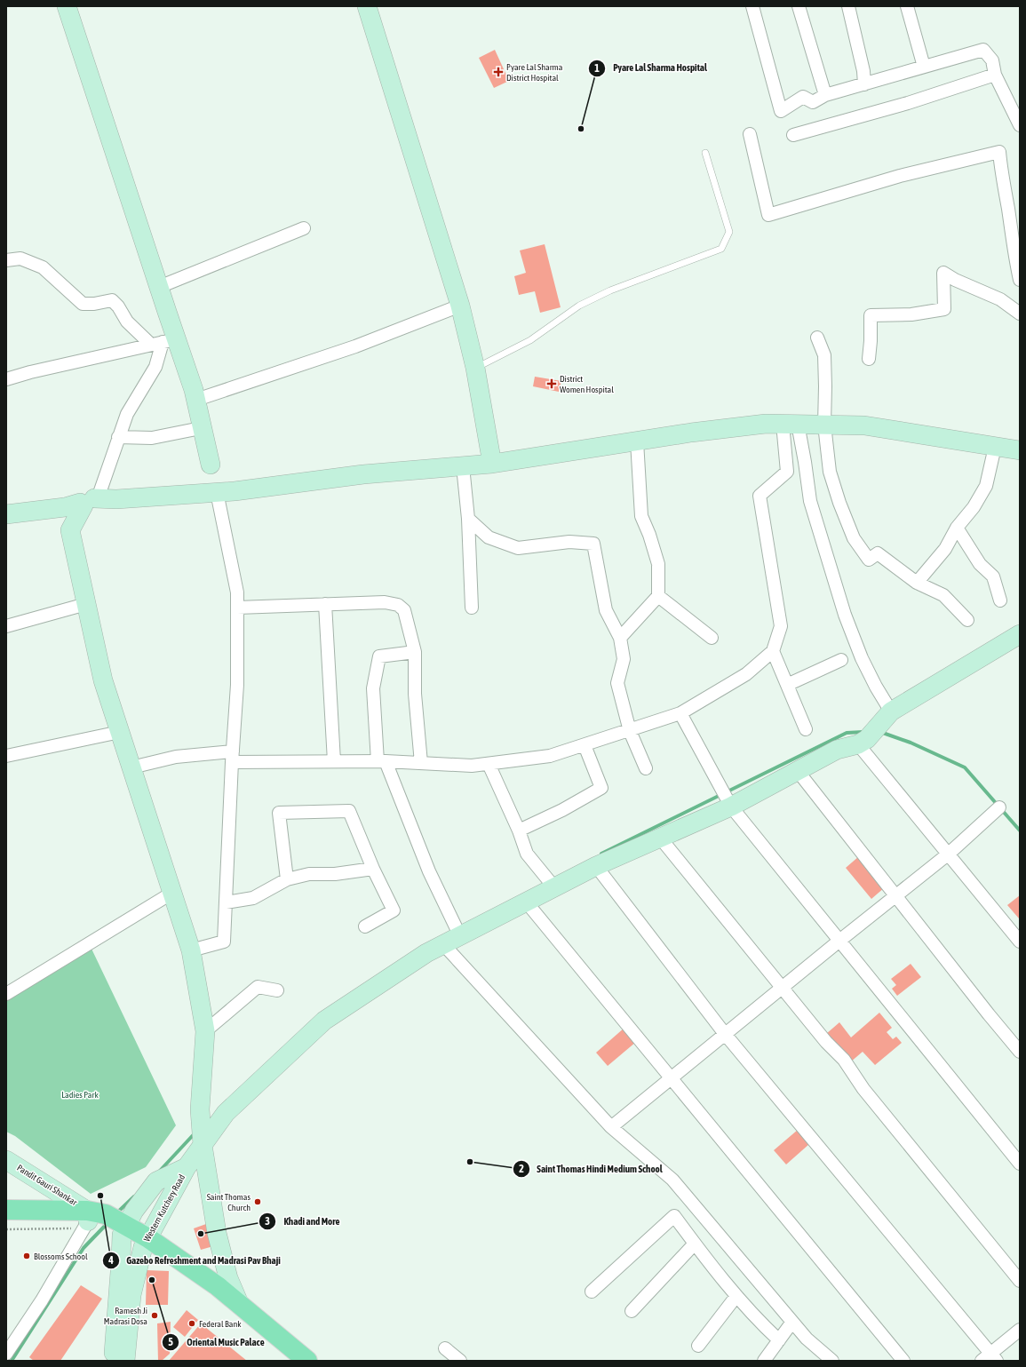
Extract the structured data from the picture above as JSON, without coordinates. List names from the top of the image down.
{
  "streets": {
    "street": ["Pandit Gauri Shankar", "Western Kutchery Road"]
  },
  "parks": ["Ladies Park"],
  "places": {
    "health": ["Pyare Lal Sharma District Hospital", "District Women Hospital"],
    "other": [
      "Pyare Lal Sharma Hospital",
      "Saint Thomas Hindi Medium School",
      "Gazebo Refreshment and Madrasi Pav Bhaji",
      "Saint Thomas Church",
      "Khadi and More",
      "Blossoms School",
      "Oriental Music Palace",
      "Ramesh Ji Madrasi Dosa",
      "Federal Bank"
    ]
  }
}
